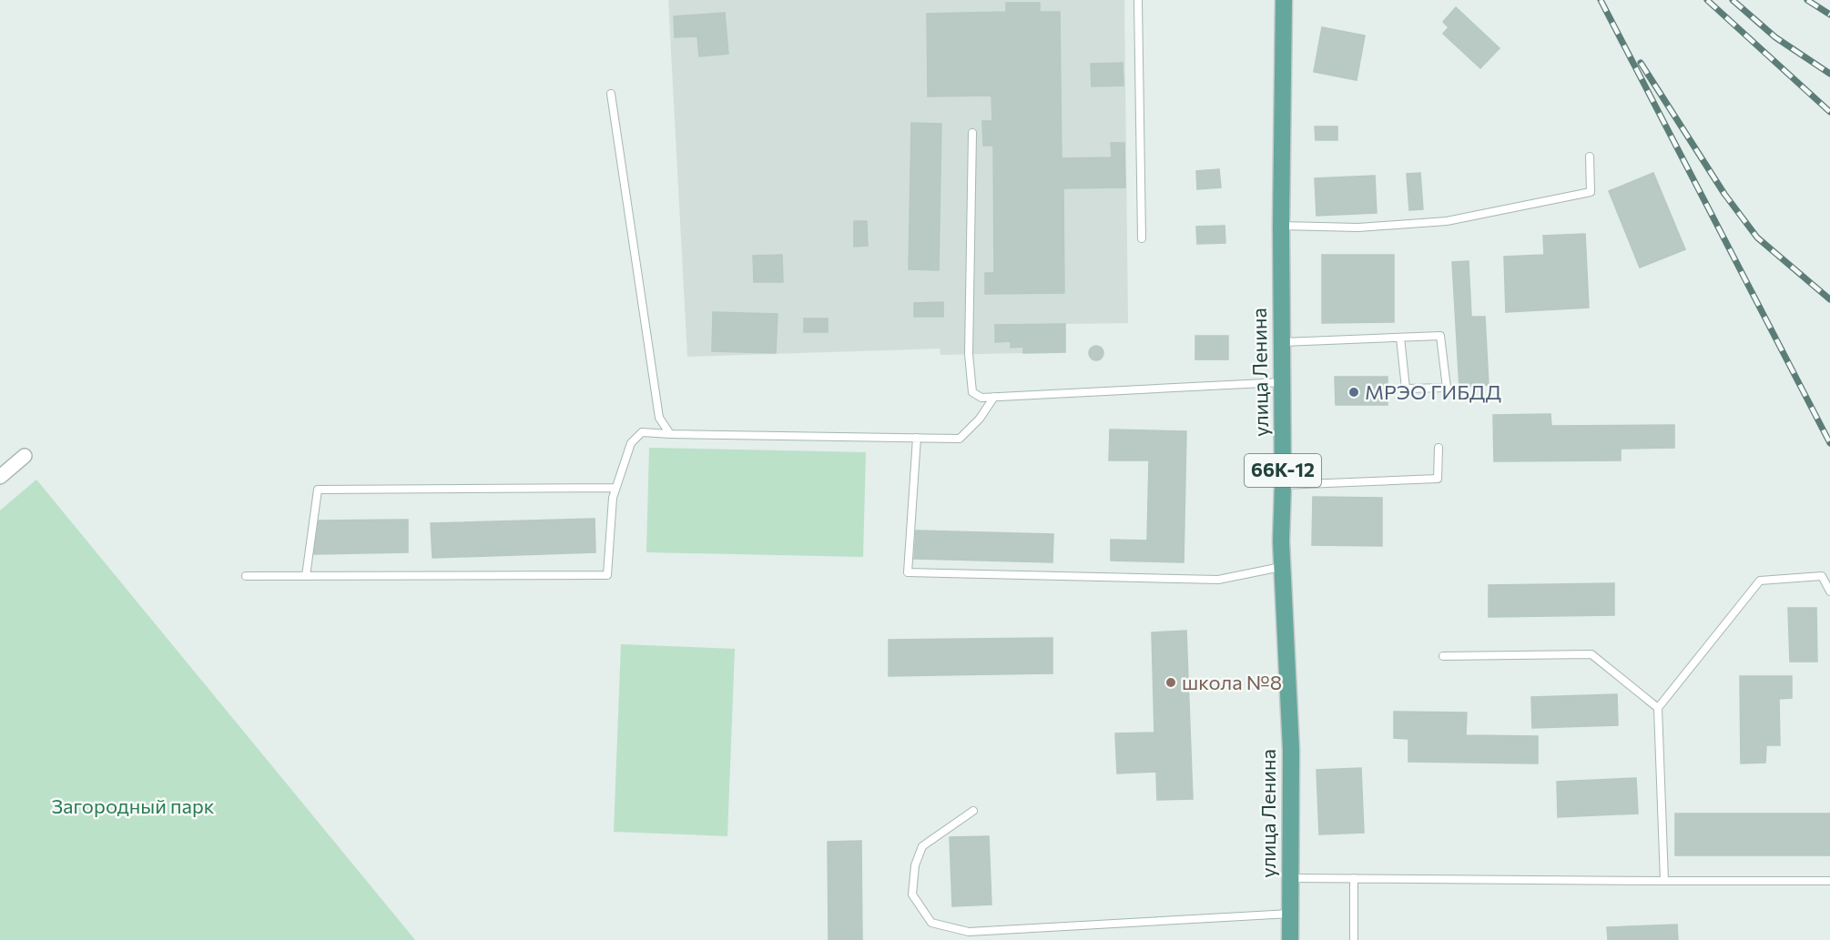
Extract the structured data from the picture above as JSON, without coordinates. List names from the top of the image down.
{
  "streets": {
    "main road": ["улица Ленина", "66К-12"]
  },
  "parks": ["Загородный парк"],
  "places": ["МРЭО ГИБДД", "школа №8"]
}
